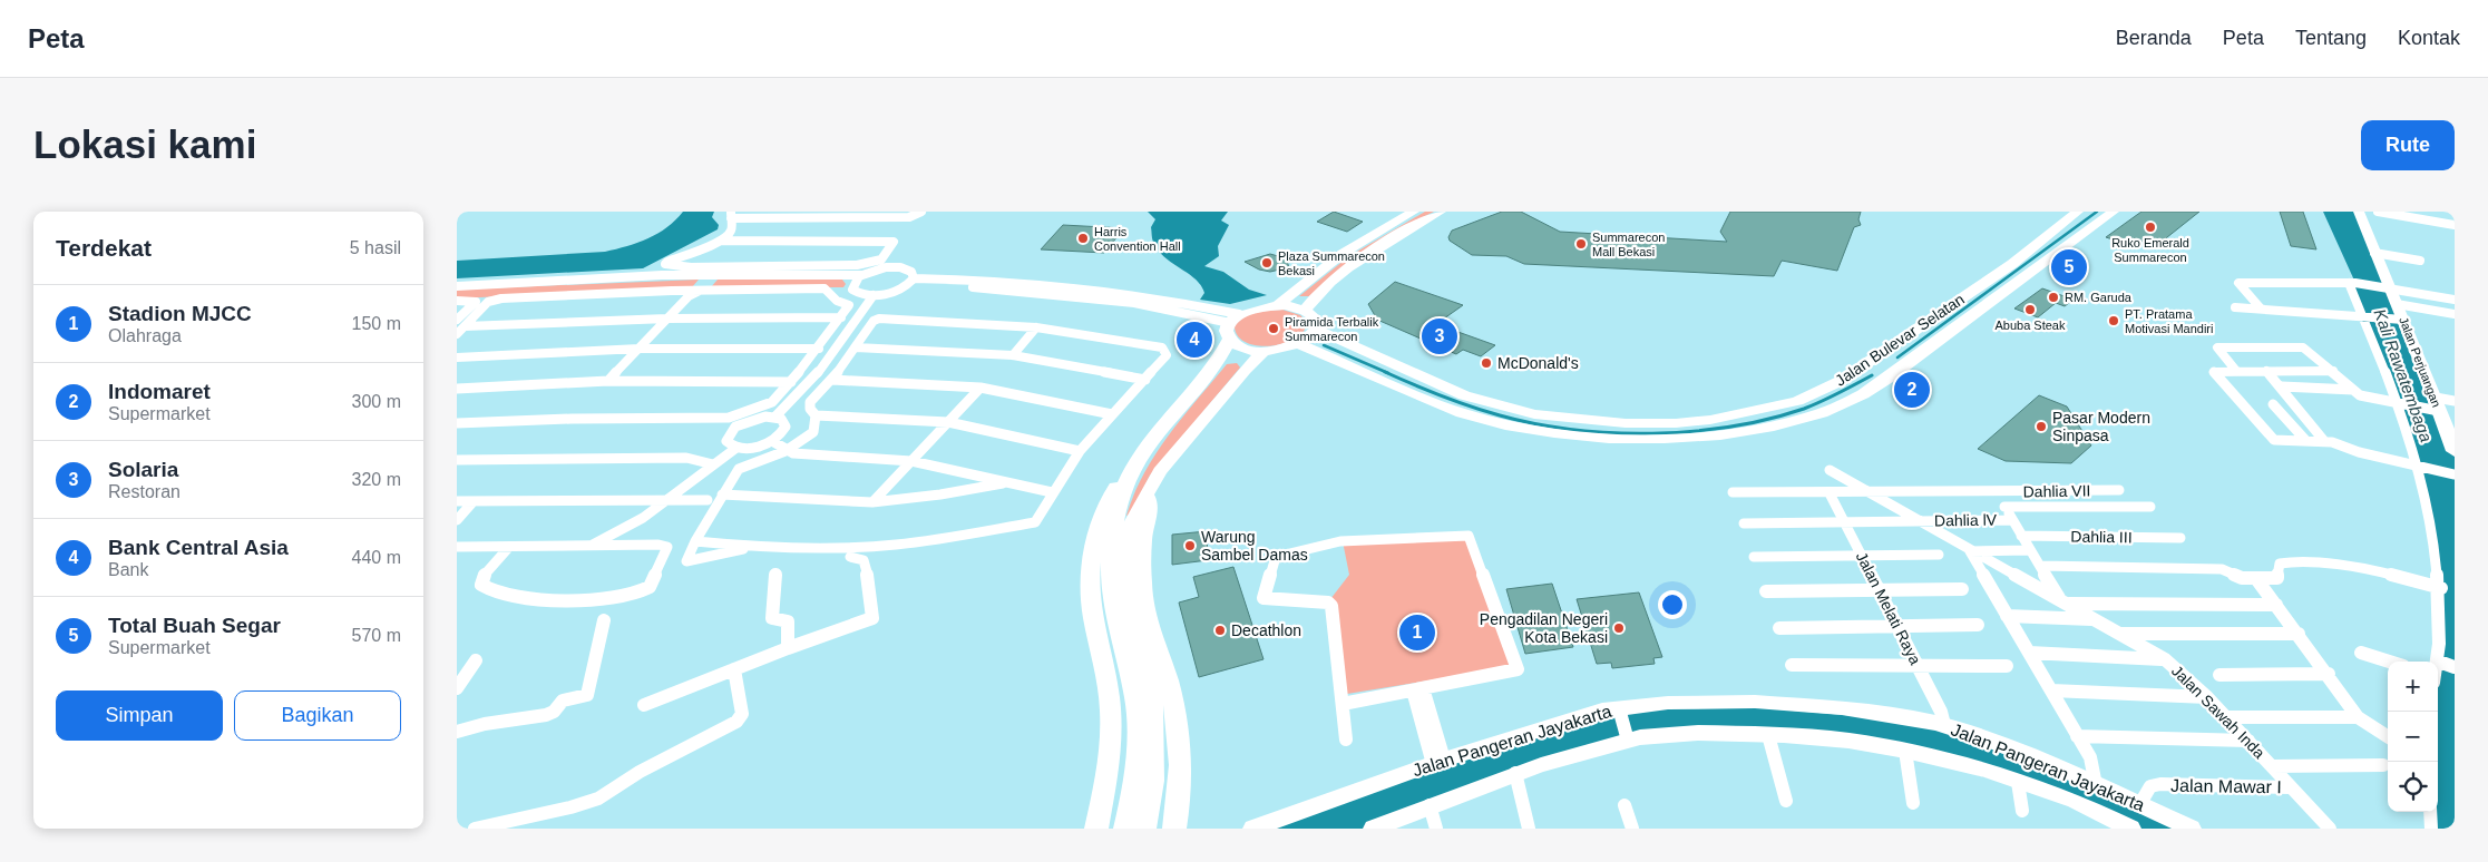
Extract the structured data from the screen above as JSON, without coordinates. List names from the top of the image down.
{
  "streets": {
    "main road": ["Jalan Bulevar Selatan", "Jalan Perjuangan"],
    "street": [
      "Dahlia VII",
      "Dahlia lV",
      "Dahlia III",
      "Jalan Melati Raya",
      "Jalan Sawah Inda",
      "Jalan Pangeran Jayakarta",
      "Jalan Mawar I"
    ]
  },
  "crossings": [
    ["Dahlia VII", "Jalan Melati Raya"],
    ["Dahlia VII", "Jalan Sawah Inda"],
    ["Dahlia lV", "Jalan Melati Raya"],
    ["Dahlia lV", "Jalan Sawah Inda"],
    ["Jalan Melati Raya", "Jalan Pangeran Jayakarta"],
    ["Jalan Sawah Inda", "Jalan Mawar I"],
    ["Jalan Pangeran Jayakarta", "Jalan Mawar I"]
  ],
  "water": ["Kali Rawatembaga"],
  "places": [
    "Ruko Emerald Summarecon",
    "Harris Convention Hall",
    "Summarecon Mall Bekasi",
    "Plaza Summarecon Bekasi",
    "RM. Garuda",
    "Abuba Steak",
    "PT. Pratama Motivasi Mandiri",
    "Piramida Terbalik Summarecon",
    "McDonald's",
    "Pasar Modern Sinpasa",
    "Warung Sambel Damas",
    "Pengadilan Negeri Kota Bekasi",
    "Decathlon"
  ],
  "page": {
    "header": "Peta",
    "nav": [
      "Beranda",
      "Peta",
      "Tentang",
      "Kontak"
    ],
    "buttons": [
      "Rute",
      ["Simpan", "Bagikan"]
    ],
    "title": "Lokasi kami",
    "heading": ["Terdekat", "5 hasil"],
    "pins": [
      "5",
      "3",
      "4",
      "2",
      "1"
    ],
    "list": [
      {
        "mark": "1",
        "name": "Stadion MJCC",
        "note": "Olahraga",
        "value": "150 m"
      },
      {
        "mark": "2",
        "name": "Indomaret",
        "note": "Supermarket",
        "value": "300 m"
      },
      {
        "mark": "3",
        "name": "Solaria",
        "note": "Restoran",
        "value": "320 m"
      },
      {
        "mark": "4",
        "name": "Bank Central Asia",
        "note": "Bank",
        "value": "440 m"
      },
      {
        "mark": "5",
        "name": "Total Buah Segar",
        "note": "Supermarket",
        "value": "570 m"
      }
    ],
    "map_buttons": ["+", "−"]
  }
}
